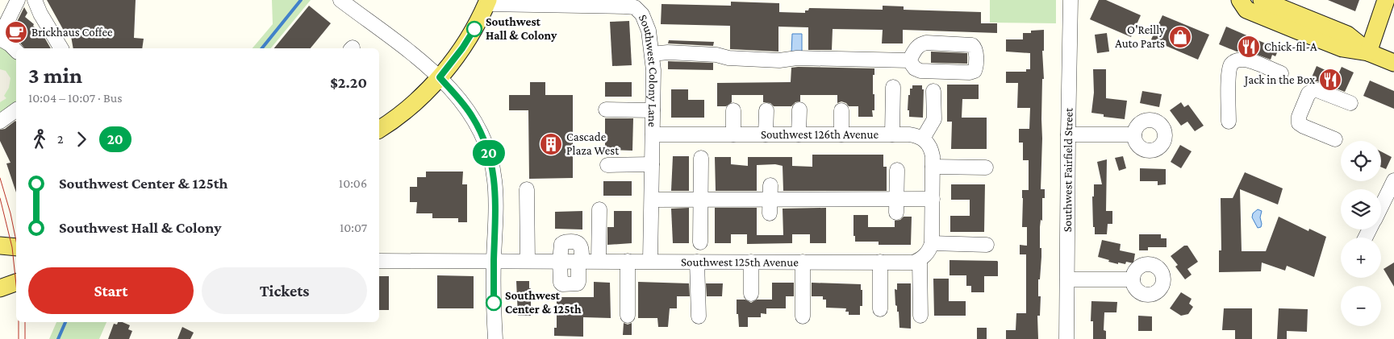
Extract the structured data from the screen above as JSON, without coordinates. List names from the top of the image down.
{
  "streets": {
    "street": [
      "Southwest Colony Lane",
      "Southwest 126th Avenue",
      "Southwest Fairfield Street",
      "Southwest 125th Avenue"
    ]
  },
  "crossings": [
    ["Southwest Colony Lane", "Southwest 126th Avenue"],
    ["Southwest Colony Lane", "Southwest 125th Avenue"]
  ],
  "places": {
    "other": ["Southwest Hall & Colony", "Southwest Center & 125th"],
    "cafe": ["Brickhaus Coffee"],
    "shop": ["O'Reilly Auto Parts"],
    "restaurant": ["Chick-fil-A", "Jack in the Box"],
    "building": ["Cascade Plaza West"]
  },
  "lines": ["bus line 20"],
  "page": {
    "on_map": "20",
    "heading": ["3 min", "10:04 – 10:07 · Bus", "$2.20"],
    "legs": ["2", "20"],
    "map_buttons": ["+", "−"],
    "list": [
      {
        "name": "Southwest Center & 125th",
        "value": "10:06"
      },
      {
        "name": "Southwest Hall & Colony",
        "value": "10:07"
      }
    ],
    "buttons": ["Start", "Tickets"]
  }
}
